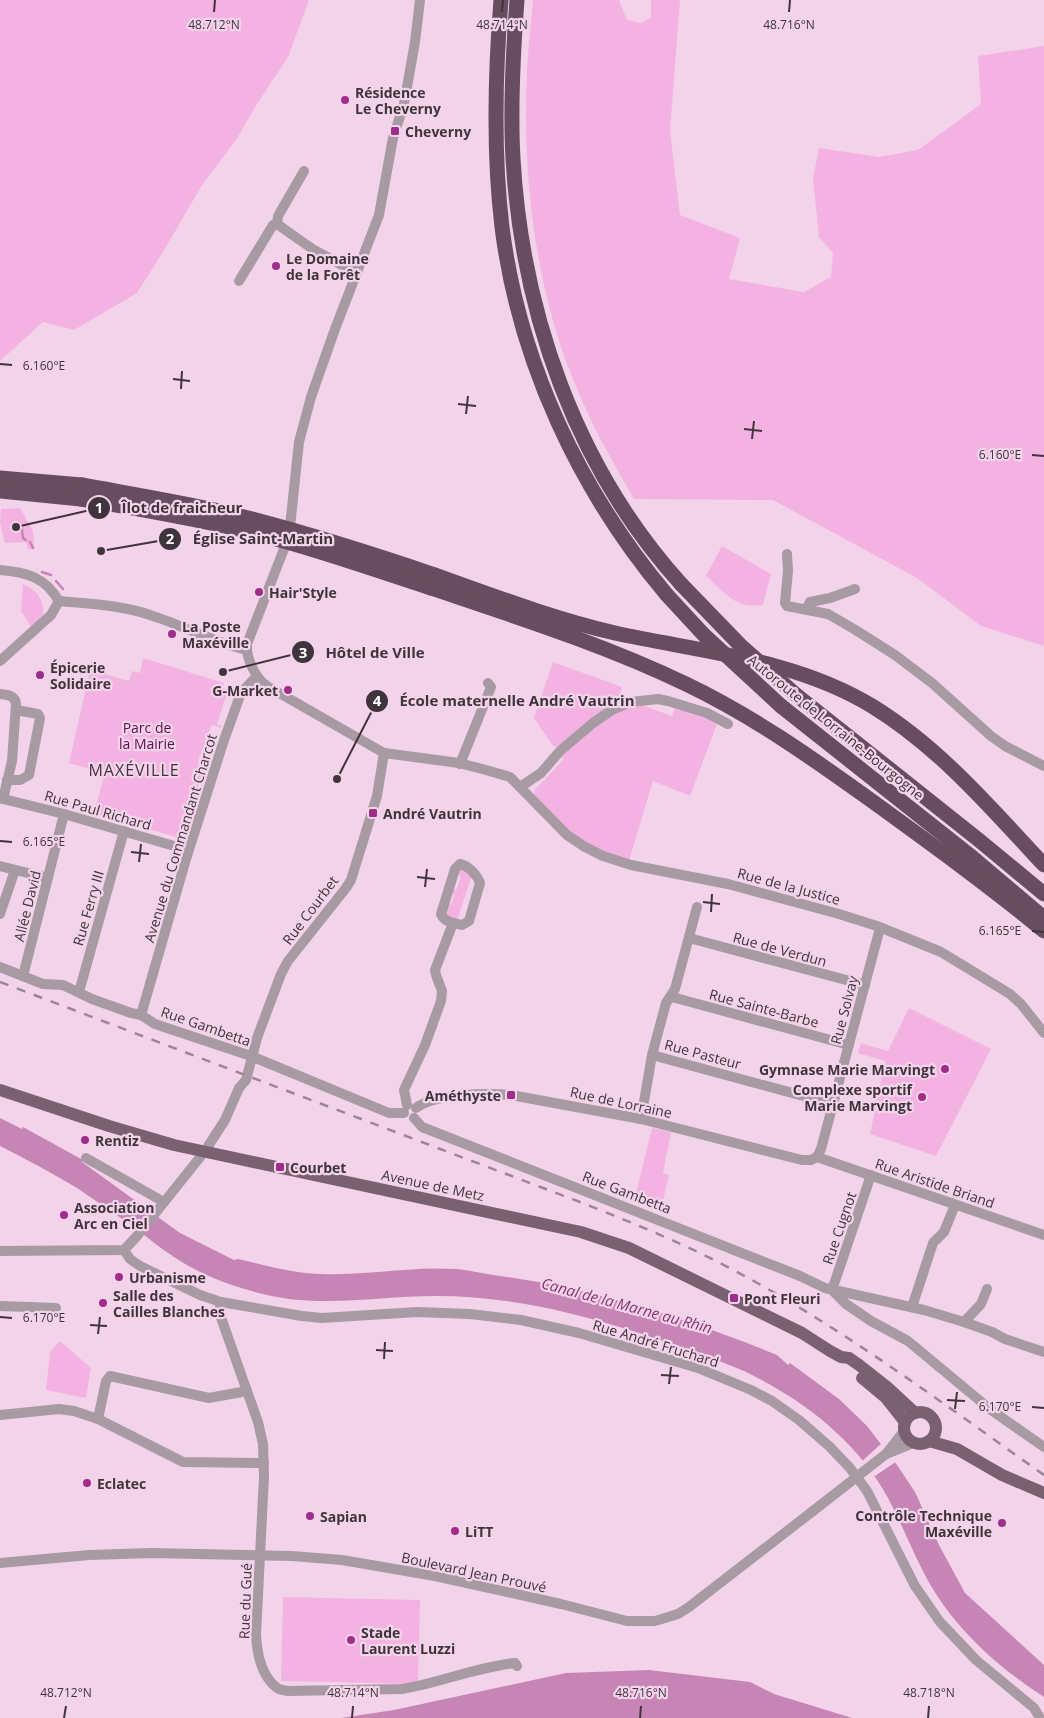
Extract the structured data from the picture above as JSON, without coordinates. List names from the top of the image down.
{
  "streets": {
    "highway": ["Autoroute de Lorraine-Bourgogne"],
    "main road": ["Avenue de Metz"],
    "street": [
      "Rue Paul Richard",
      "Avenue du Commandant Charcot",
      "Rue de la Justice",
      "Allée David",
      "Rue Ferry III",
      "Rue Courbet",
      "Rue de Verdun",
      "Rue Sainte-Barbe",
      "Rue Solvay",
      "Rue Gambetta",
      "Rue Pasteur",
      "Rue de Lorraine",
      "Rue Aristide Briand",
      "Rue Cugnot",
      "Rue André Fruchard",
      "Boulevard Jean Prouvé",
      "Rue du Gué"
    ]
  },
  "crossings": [
    ["Rue Paul Richard", "Avenue du Commandant Charcot"],
    ["Rue Paul Richard", "Allée David"],
    ["Rue Paul Richard", "Rue Ferry III"],
    ["Avenue du Commandant Charcot", "Rue Gambetta"],
    ["Rue de la Justice", "Rue Courbet"],
    ["Rue de la Justice", "Rue Solvay"],
    ["Allée David", "Rue Gambetta"],
    ["Rue Ferry III", "Rue Gambetta"],
    ["Rue Courbet", "Rue Gambetta"],
    ["Rue Courbet", "Avenue de Metz"],
    ["Rue de Verdun", "Rue Solvay"],
    ["Rue Sainte-Barbe", "Rue Solvay"],
    ["Rue Solvay", "Rue Pasteur"],
    ["Rue Solvay", "Rue de Lorraine"],
    ["Rue Solvay", "Rue Aristide Briand"],
    ["Rue Gambetta", "Rue de Lorraine"],
    ["Rue Gambetta", "Rue Cugnot"],
    ["Rue de Lorraine", "Rue Aristide Briand"],
    ["Rue Aristide Briand", "Rue Cugnot"],
    ["Avenue de Metz", "Boulevard Jean Prouvé"],
    ["Rue André Fruchard", "Rue du Gué"],
    ["Boulevard Jean Prouvé", "Rue du Gué"]
  ],
  "districts": ["MAXÉVILLE"],
  "water": ["Canal de la Marne au Rhin"],
  "parks": ["Parc de la Mairie"],
  "places": {
    "other": [
      "Résidence Le Cheverny",
      "Le Domaine de la Forêt",
      "Îlot de fraicheur",
      "Église Saint-Martin",
      "Hair'Style",
      "La Poste Maxéville",
      "Hôtel de Ville",
      "Épicerie Solidaire",
      "G-Market",
      "École maternelle André Vautrin",
      "Gymnase Marie Marvingt",
      "Complexe sportif Marie Marvingt",
      "Rentiz",
      "Association Arc en Ciel",
      "Urbanisme",
      "Salle des Cailles Blanches",
      "Eclatec",
      "Sapian",
      "Contrôle Technique Maxéville",
      "LiTT",
      "Stade Laurent Luzzi"
    ],
    "transit": [
      "Cheverny",
      "André Vautrin",
      "Améthyste",
      "Courbet",
      "Pont Fleuri"
    ]
  },
  "coordinates": [
    "48.712°N",
    "48.714°N",
    "48.716°N",
    "6.160°E",
    "6.165°E",
    "6.170°E",
    "48.718°N"
  ]
}
